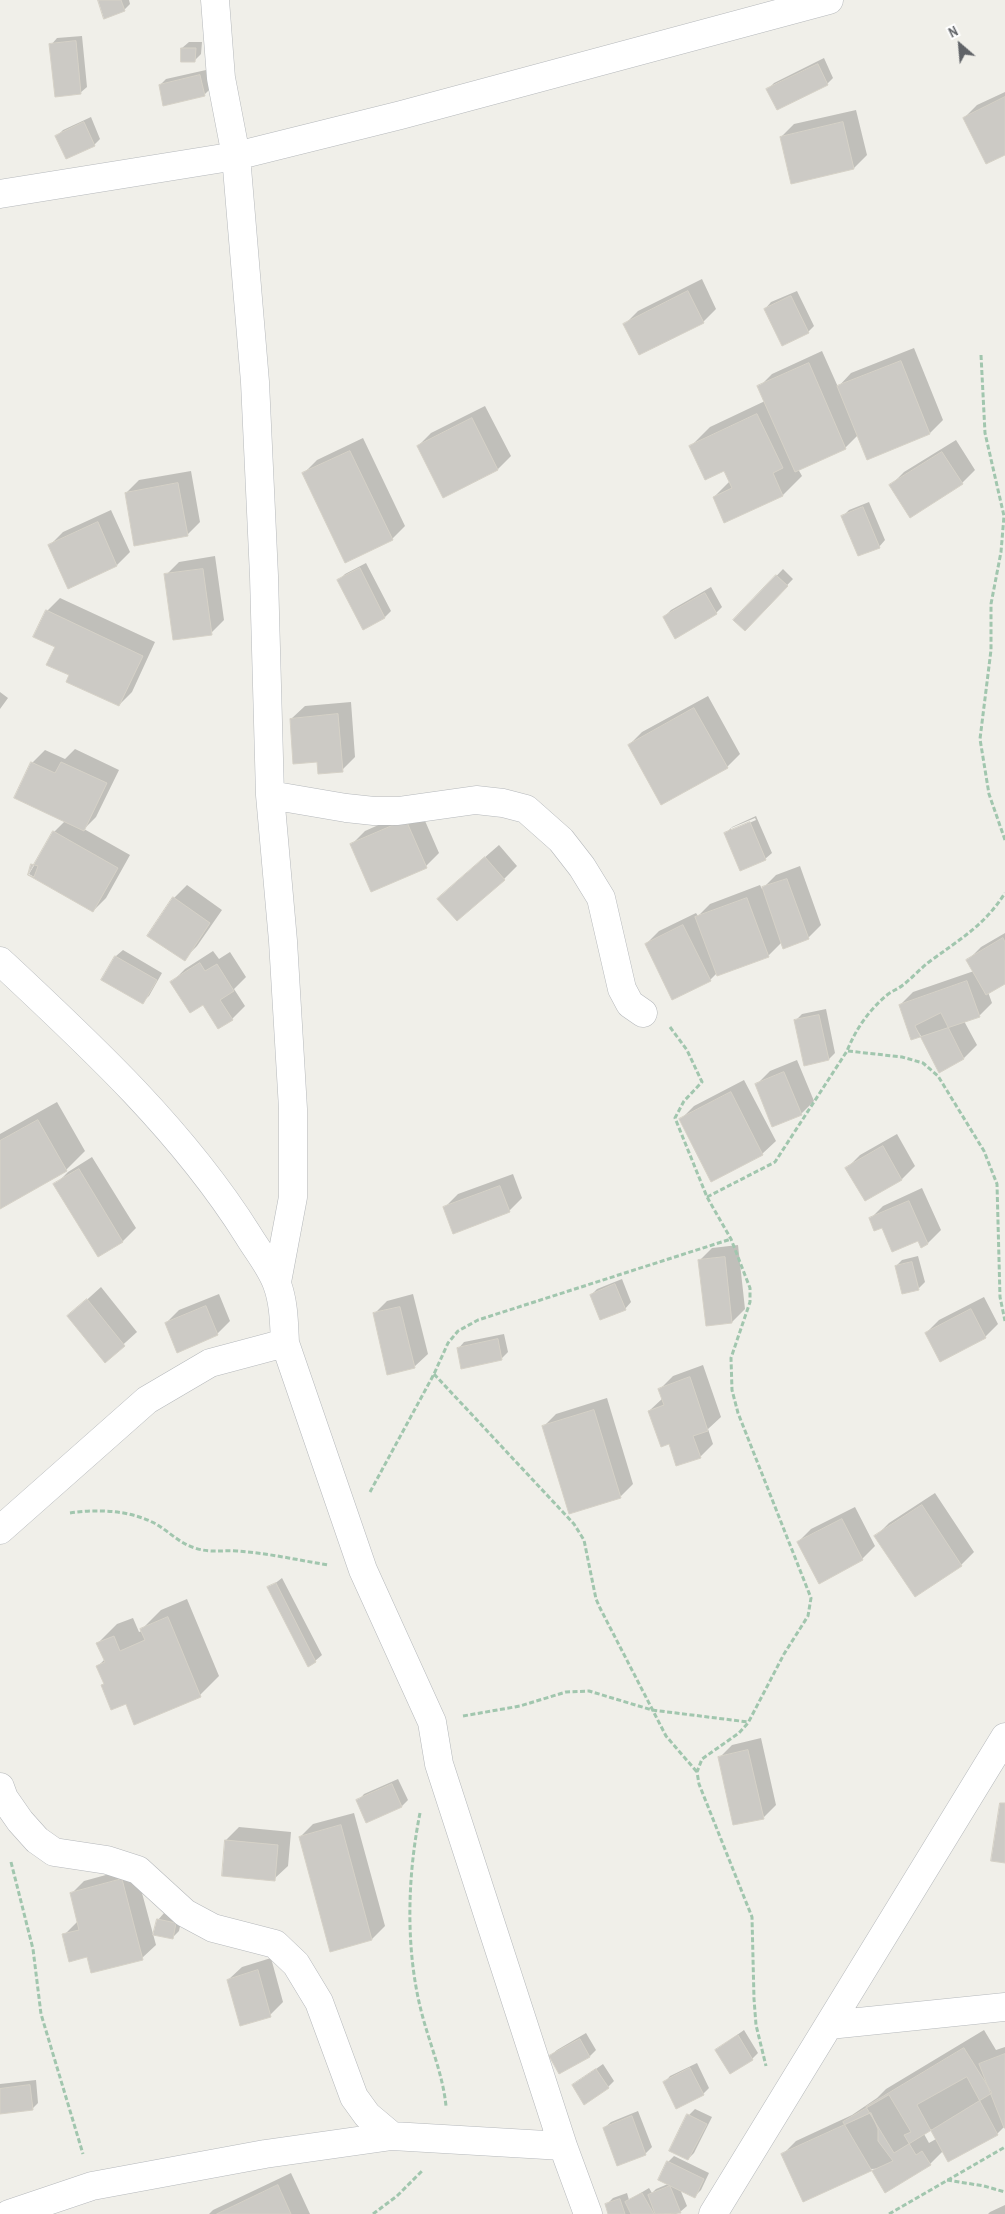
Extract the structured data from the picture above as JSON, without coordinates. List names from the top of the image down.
{
  "north": "top left"
}
